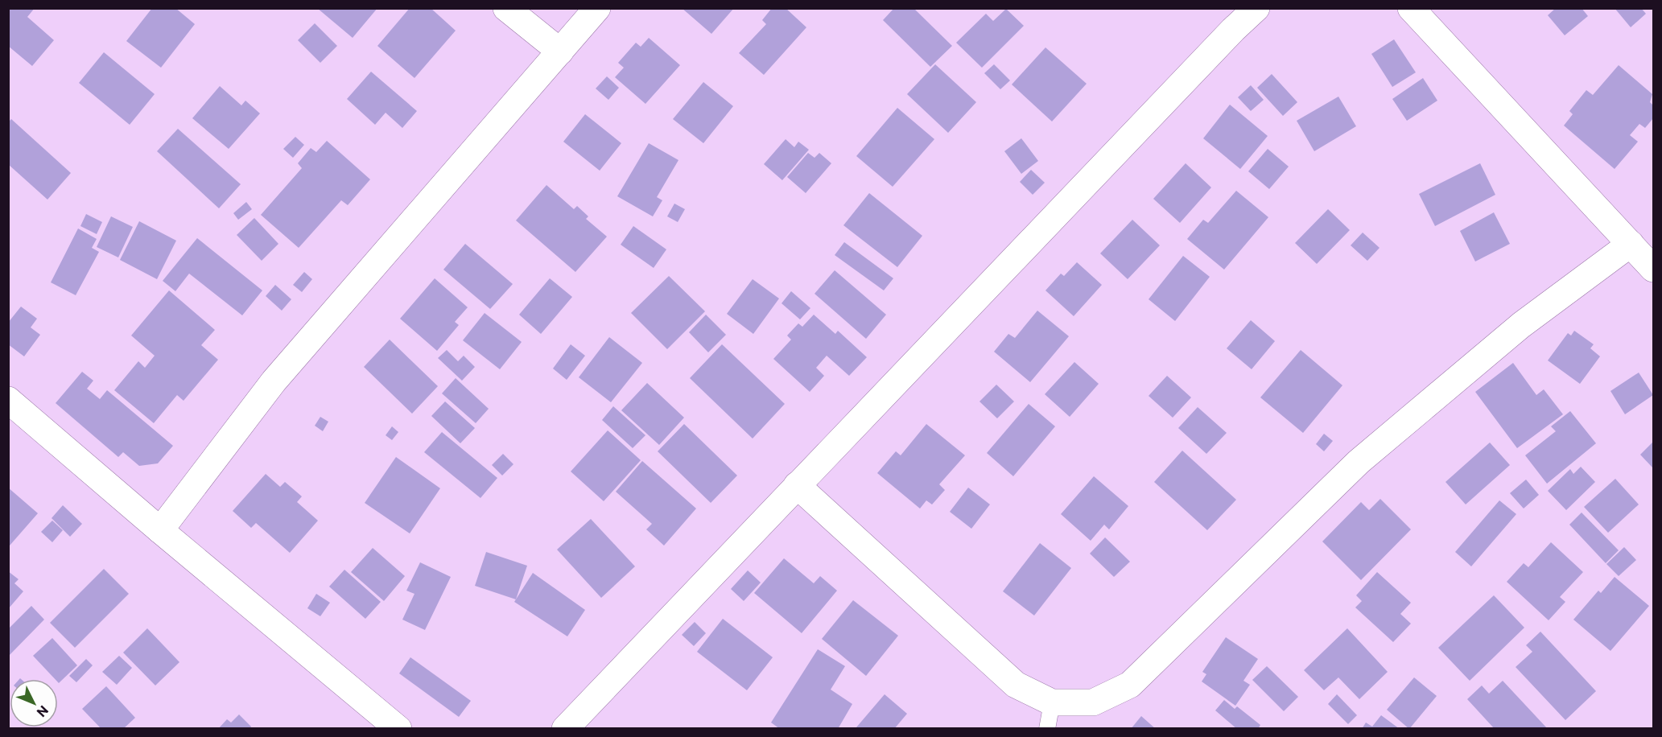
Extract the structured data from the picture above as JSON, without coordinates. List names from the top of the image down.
{
  "north": "bottom right"
}
